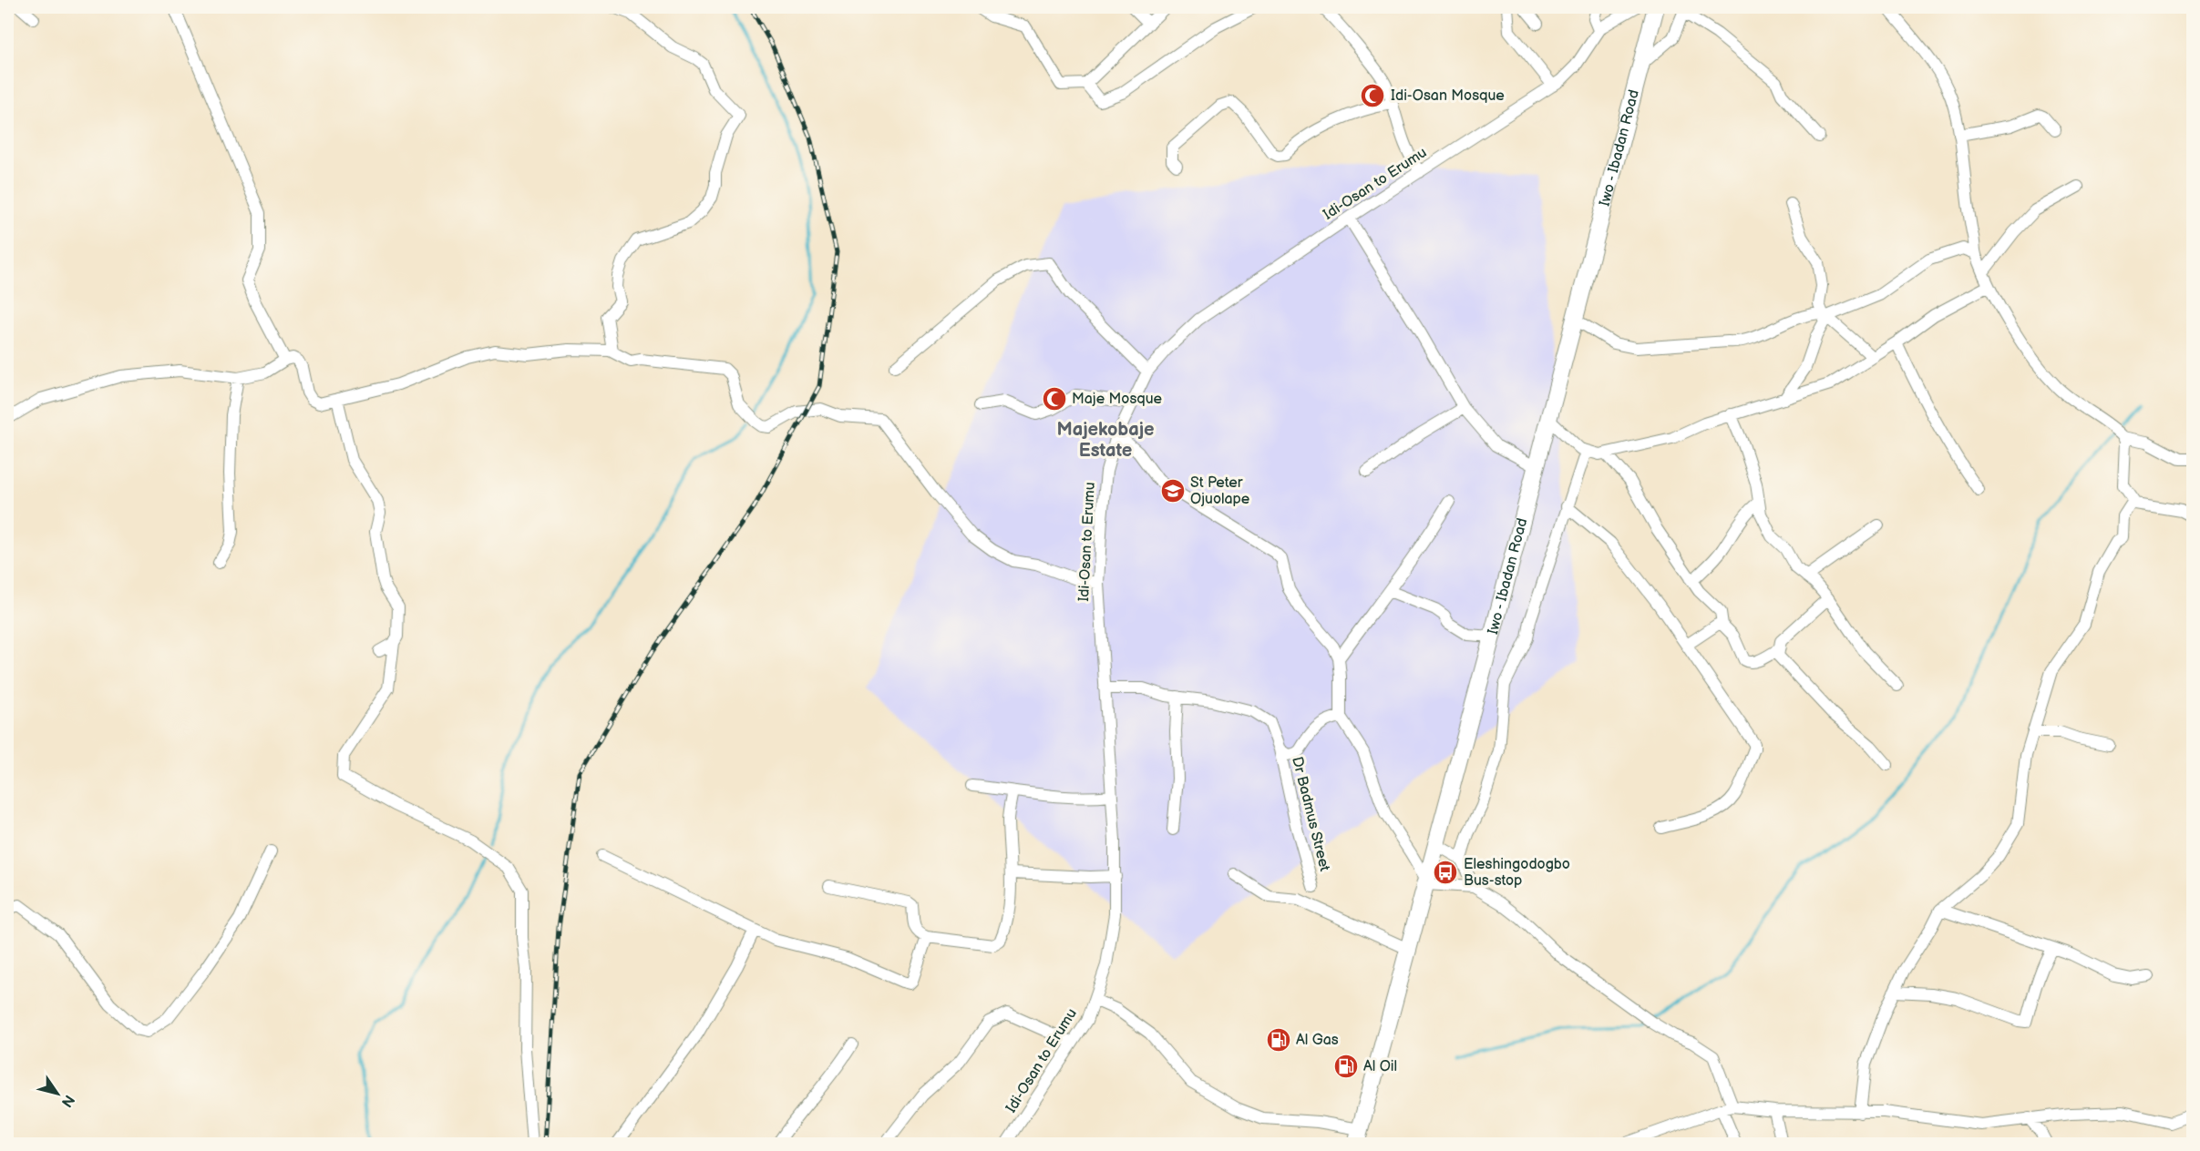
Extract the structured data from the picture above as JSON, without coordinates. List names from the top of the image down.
{
  "streets": {
    "main road": ["Iwo - Ibadan Road"],
    "street": ["Idi-Osan to Erumu", "Dr Badmus Street"]
  },
  "districts": ["Majekobaje Estate"],
  "places": {
    "mosque": ["Idi-Osan Mosque", "Maje Mosque"],
    "school or university": ["St Peter Ojuolape"],
    "bus stop": ["Eleshingodogbo Bus-stop"],
    "fuel station": ["Al Gas", "Al Oil"]
  },
  "north": "bottom right"
}
